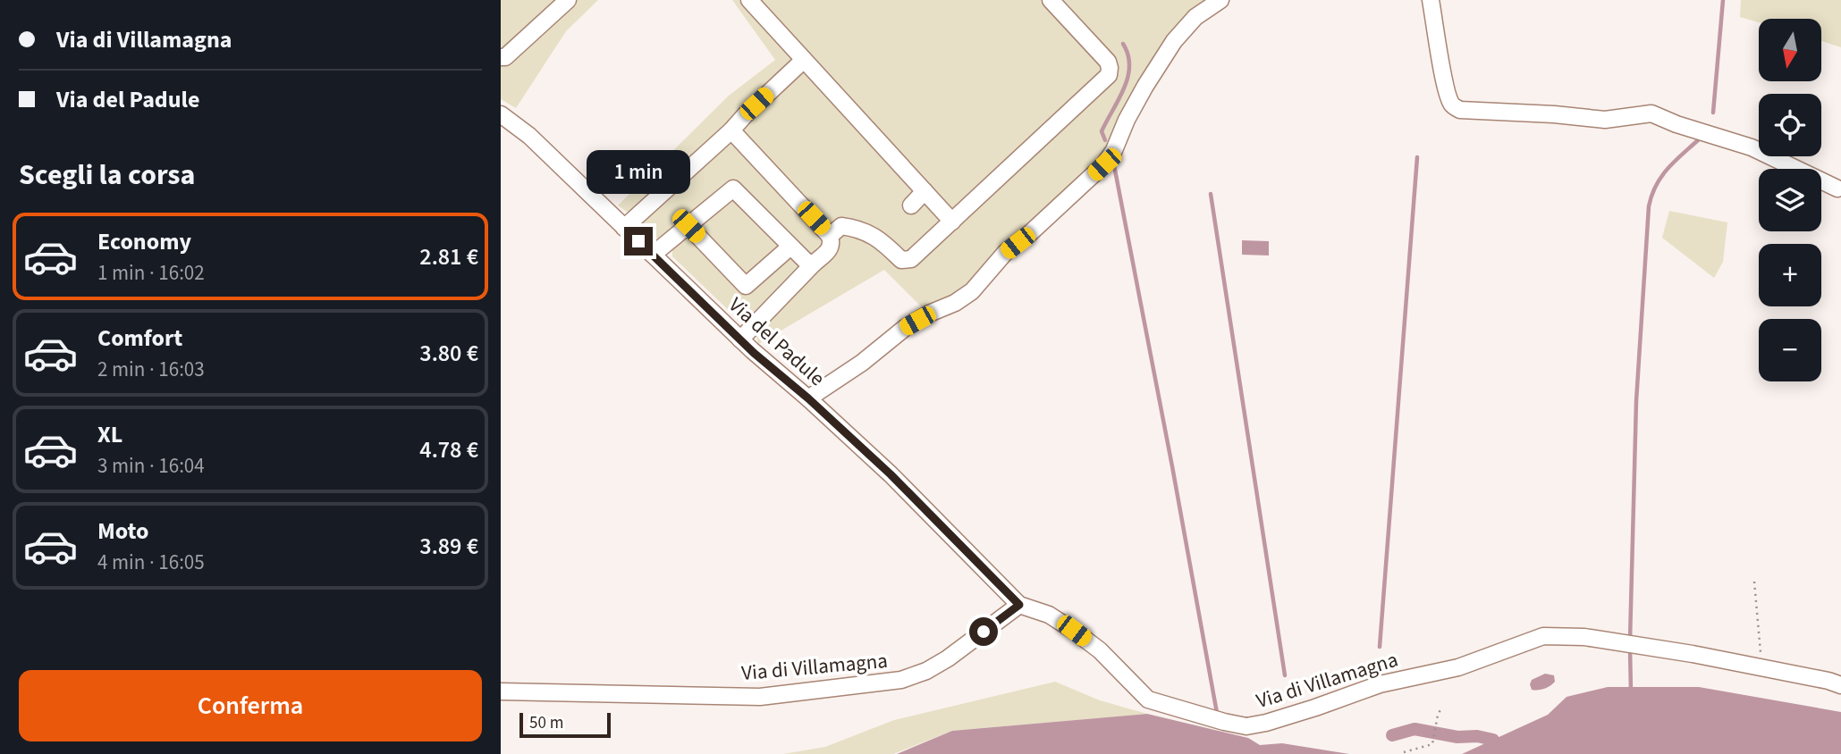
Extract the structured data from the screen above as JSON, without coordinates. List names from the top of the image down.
{
  "streets": {
    "street": ["Via del Padule", "Via di Villamagna"]
  },
  "crossings": [
    ["Via del Padule", "Via di Villamagna"]
  ],
  "scale_bar": "50 m",
  "north": "bottom",
  "page": {
    "banner": ["Via di Villamagna", "Via del Padule"],
    "map_buttons": ["+", "−"],
    "heading": "Scegli la corsa",
    "bubble": "1 min",
    "list": [
      {
        "name": "Economy",
        "note": "1 min · 16:02",
        "value": "2.81 €"
      },
      {
        "name": "Comfort",
        "note": "2 min · 16:03",
        "value": "3.80 €"
      },
      {
        "name": "XL",
        "note": "3 min · 16:04",
        "value": "4.78 €"
      },
      {
        "name": "Moto",
        "note": "4 min · 16:05",
        "value": "3.89 €"
      }
    ],
    "buttons": "Conferma",
    "scale": "50 m"
  }
}
